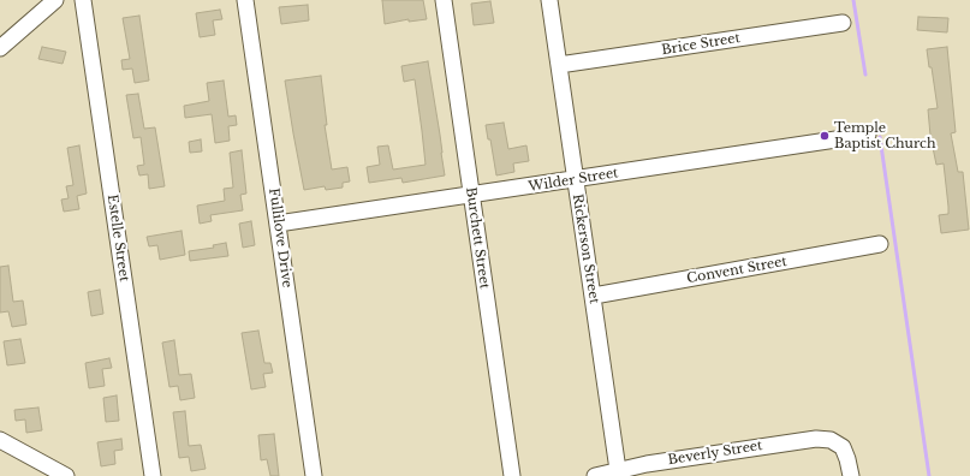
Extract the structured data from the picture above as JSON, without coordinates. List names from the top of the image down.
{
  "streets": {
    "street": [
      "Brice Street",
      "Wilder Street",
      "Estelle Street",
      "Fullilove Drive",
      "Burchett Street",
      "Rickerson Street",
      "Convent Street",
      "Beverly Street"
    ]
  },
  "crossings": [
    ["Brice Street", "Rickerson Street"],
    ["Wilder Street", "Fullilove Drive"],
    ["Wilder Street", "Burchett Street"],
    ["Wilder Street", "Rickerson Street"],
    ["Rickerson Street", "Convent Street"],
    ["Rickerson Street", "Beverly Street"]
  ],
  "places": ["Temple Baptist Church"]
}
